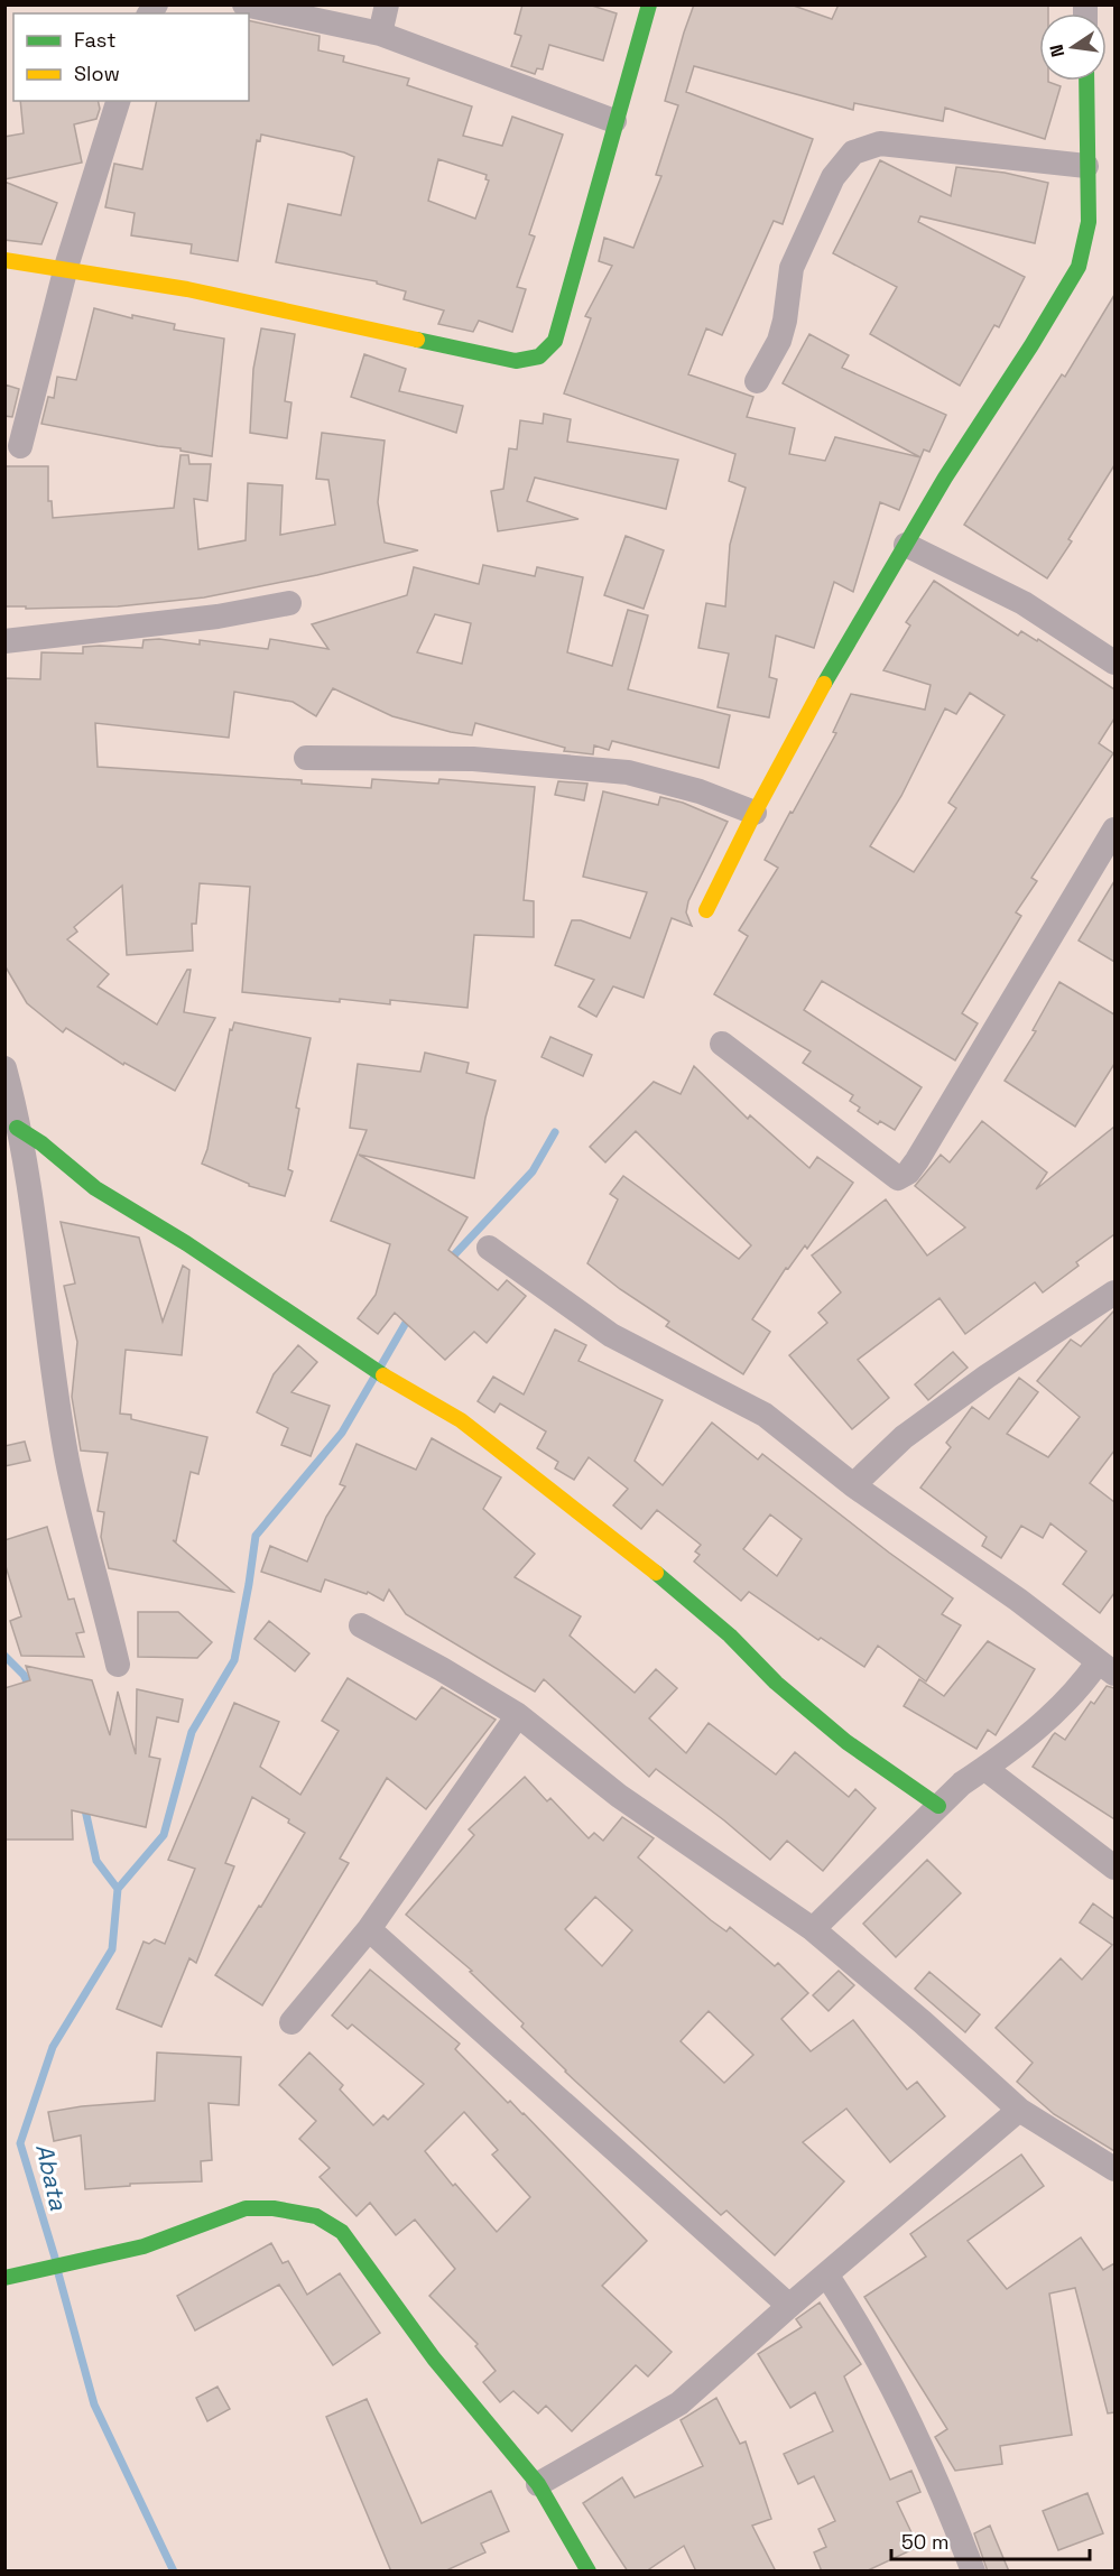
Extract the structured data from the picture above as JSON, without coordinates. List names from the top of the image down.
{
  "water": ["Abata"],
  "legend": ["Fast", "Slow"],
  "scale_bar": "50 m",
  "north": "left"
}
